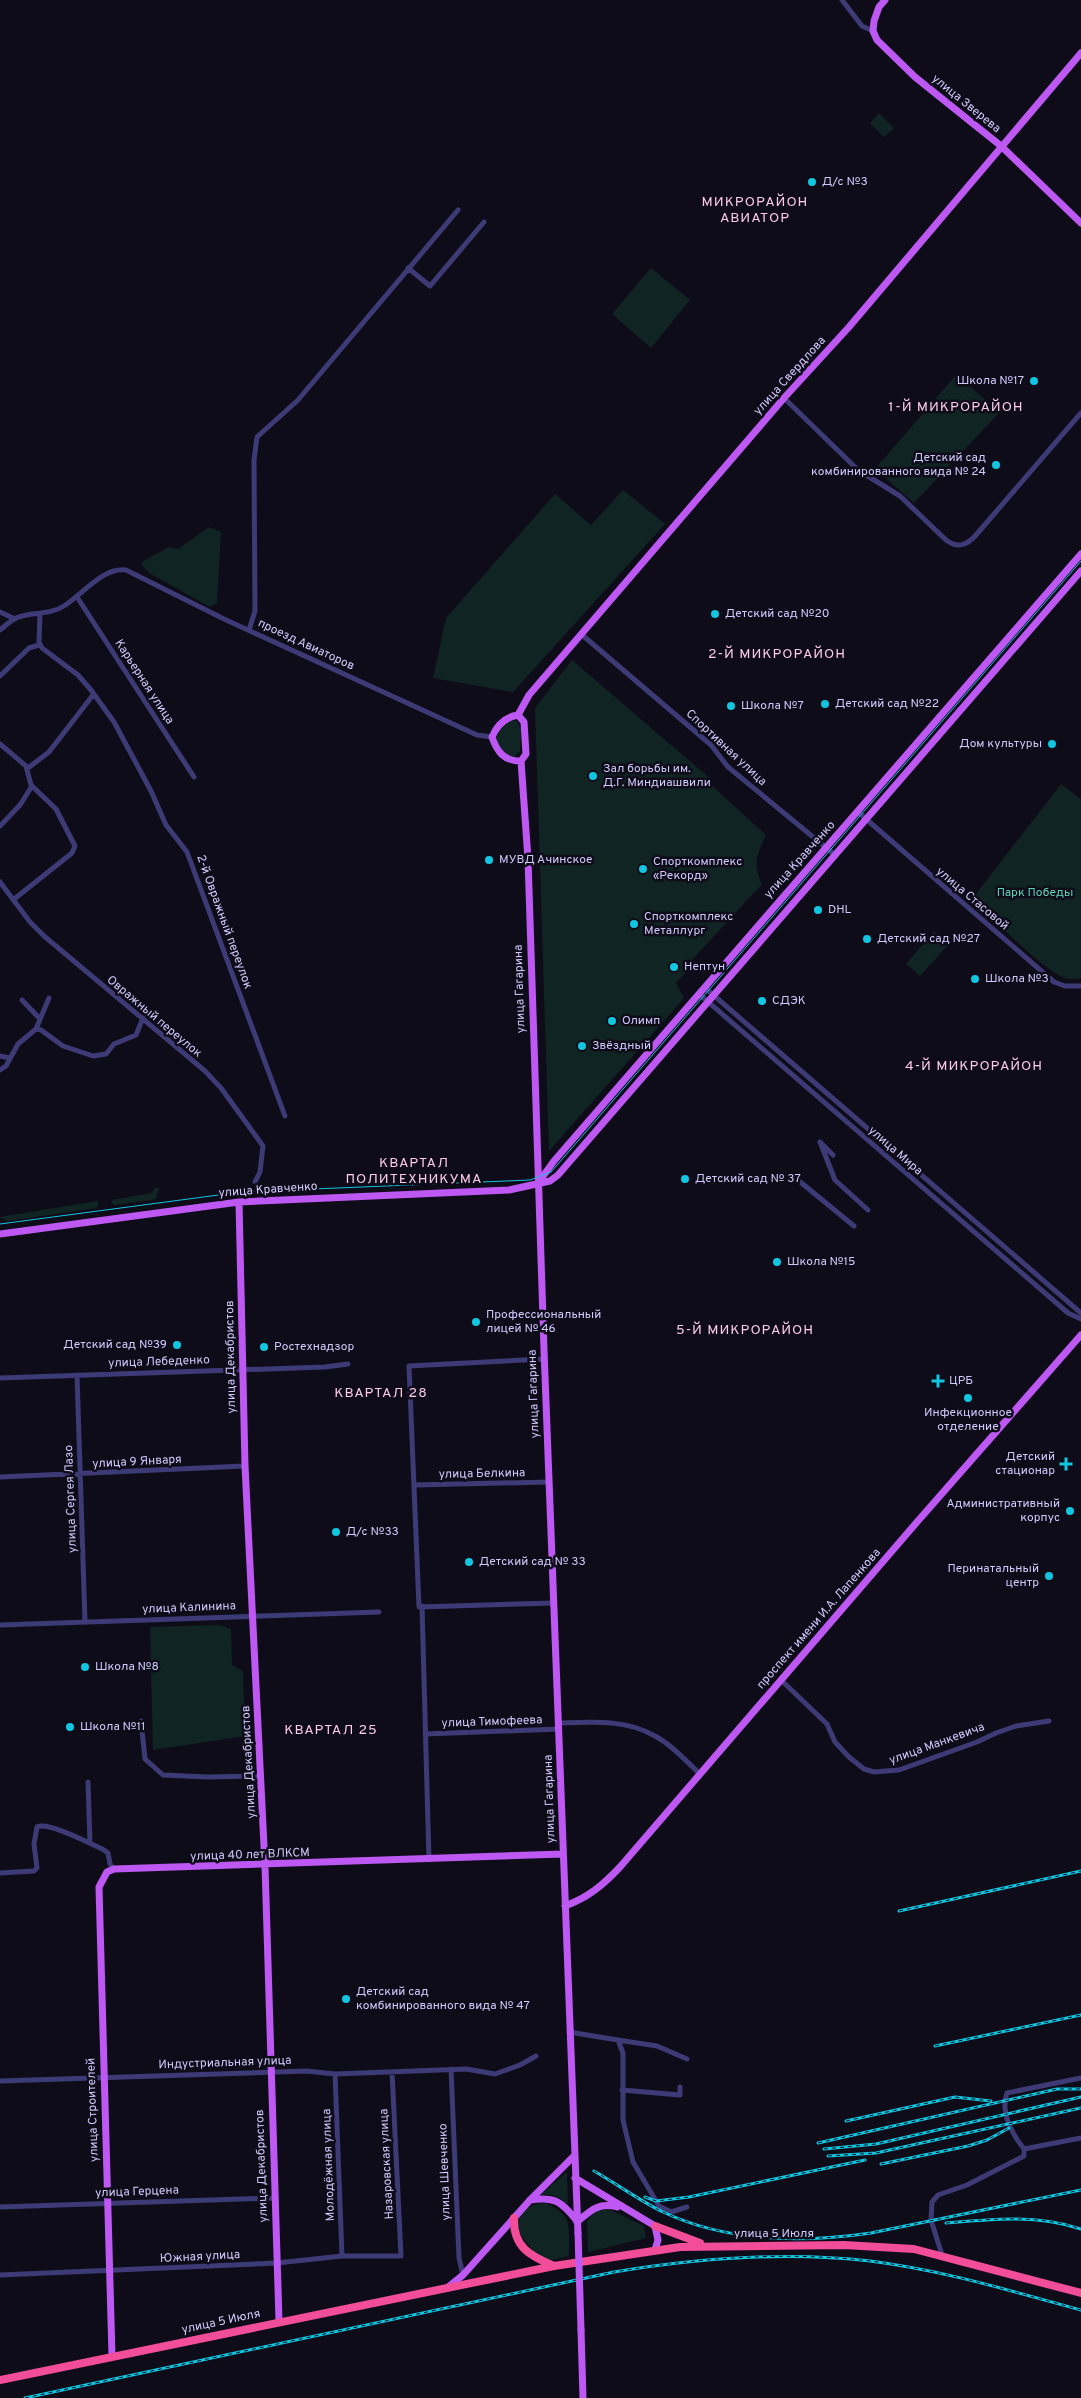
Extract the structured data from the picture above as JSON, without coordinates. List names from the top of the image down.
{
  "streets": {
    "highway": ["улица 5 Июля"],
    "main road": [
      "улица Зверева",
      "улица Свердлова",
      "улица Кравченко",
      "улица Гагарина",
      "улица Декабристов",
      "проспект имени И.А. Лапенкова",
      "улица 40 лет ВЛКСМ",
      "улица Строителей"
    ],
    "street": [
      "проезд Авиаторов",
      "Карьерная улица",
      "Спортивная улица",
      "улица Стасовой",
      "2-й Овражный переулок",
      "Овражный переулок",
      "улица Мира",
      "улица Лебеденко",
      "улица 9 Января",
      "улица Белкина",
      "улица Сергея Лазо",
      "улица Калинина",
      "улица Тимофеева",
      "улица Манкевича",
      "Индустриальная улица",
      "Назаровская улица",
      "Молодёжная улица",
      "улица Шевченко",
      "улица Герцена",
      "Южная улица"
    ]
  },
  "crossings": [
    ["улица Зверева", "улица Свердлова"],
    ["улица Свердлова", "проезд Авиаторов"],
    ["улица Свердлова", "Спортивная улица"],
    ["улица Свердлова", "улица Гагарина"],
    ["проезд Авиаторов", "Карьерная улица"],
    ["проезд Авиаторов", "улица Гагарина"],
    ["Спортивная улица", "улица Кравченко"],
    ["улица Кравченко", "улица Стасовой"],
    ["улица Кравченко", "улица Гагарина"],
    ["улица Кравченко", "улица Мира"],
    ["улица Кравченко", "улица Декабристов"],
    ["улица Гагарина", "улица Белкина"],
    ["улица Гагарина", "проспект имени И.А. Лапенкова"],
    ["улица Гагарина", "улица Тимофеева"],
    ["улица Гагарина", "улица 40 лет ВЛКСМ"],
    ["улица Декабристов", "улица Лебеденко"],
    ["улица Декабристов", "улица 9 Января"],
    ["улица Декабристов", "улица Калинина"],
    ["улица Декабристов", "улица 40 лет ВЛКСМ"],
    ["улица Декабристов", "Индустриальная улица"],
    ["улица Декабристов", "улица Герцена"],
    ["улица Декабристов", "улица 5 Июля"],
    ["улица Декабристов", "Южная улица"],
    ["улица Лебеденко", "улица Сергея Лазо"],
    ["улица 9 Января", "улица Сергея Лазо"],
    ["улица Сергея Лазо", "улица Калинина"],
    ["проспект имени И.А. Лапенкова", "улица Тимофеева"],
    ["проспект имени И.А. Лапенкова", "улица Манкевича"],
    ["улица 40 лет ВЛКСМ", "улица Строителей"],
    ["Индустриальная улица", "улица Строителей"],
    ["Индустриальная улица", "Назаровская улица"],
    ["Индустриальная улица", "Молодёжная улица"],
    ["Индустриальная улица", "улица Шевченко"],
    ["улица Строителей", "улица Герцена"],
    ["улица Строителей", "улица 5 Июля"],
    ["улица Строителей", "Южная улица"],
    ["Назаровская улица", "Южная улица"],
    ["Молодёжная улица", "Южная улица"]
  ],
  "districts": [
    "МИКРОРАЙОН АВИАТОР",
    "1-Й МИКРОРАЙОН",
    "2-Й МИКРОРАЙОН",
    "4-Й МИКРОРАЙОН",
    "КВАРТАЛ ПОЛИТЕХНИКУМА",
    "5-Й МИКРОРАЙОН",
    "КВАРТАЛ 28",
    "КВАРТАЛ 25"
  ],
  "parks": ["Парк Победы"],
  "places": {
    "other": [
      "Д/с №3",
      "Школа №17",
      "Детский сад комбинированного вида № 24",
      "Детский сад №20",
      "Детский сад №22",
      "Школа №7",
      "Дом культуры",
      "Зал борьбы им. Д.Г. Миндиашвили",
      "МУВД Ачинское",
      "Спорткомплекс «Рекорд»",
      "DHL",
      "Спорткомплекс Металлург",
      "Детский сад №27",
      "Нептун",
      "Школа №3",
      "СДЭК",
      "Олимп",
      "Звёздный",
      "Детский сад № 37",
      "Школа №15",
      "Профессиональный лицей № 46",
      "Детский сад №39",
      "Ростехнадзор",
      "Инфекционное отделение",
      "Административный корпус",
      "Д/с №33",
      "Детский сад № 33",
      "Перинатальный центр",
      "Школа №8",
      "Школа №11",
      "Детский сад комбинированного вида № 47"
    ],
    "health": ["ЦРБ", "Детский стационар"]
  }
}
